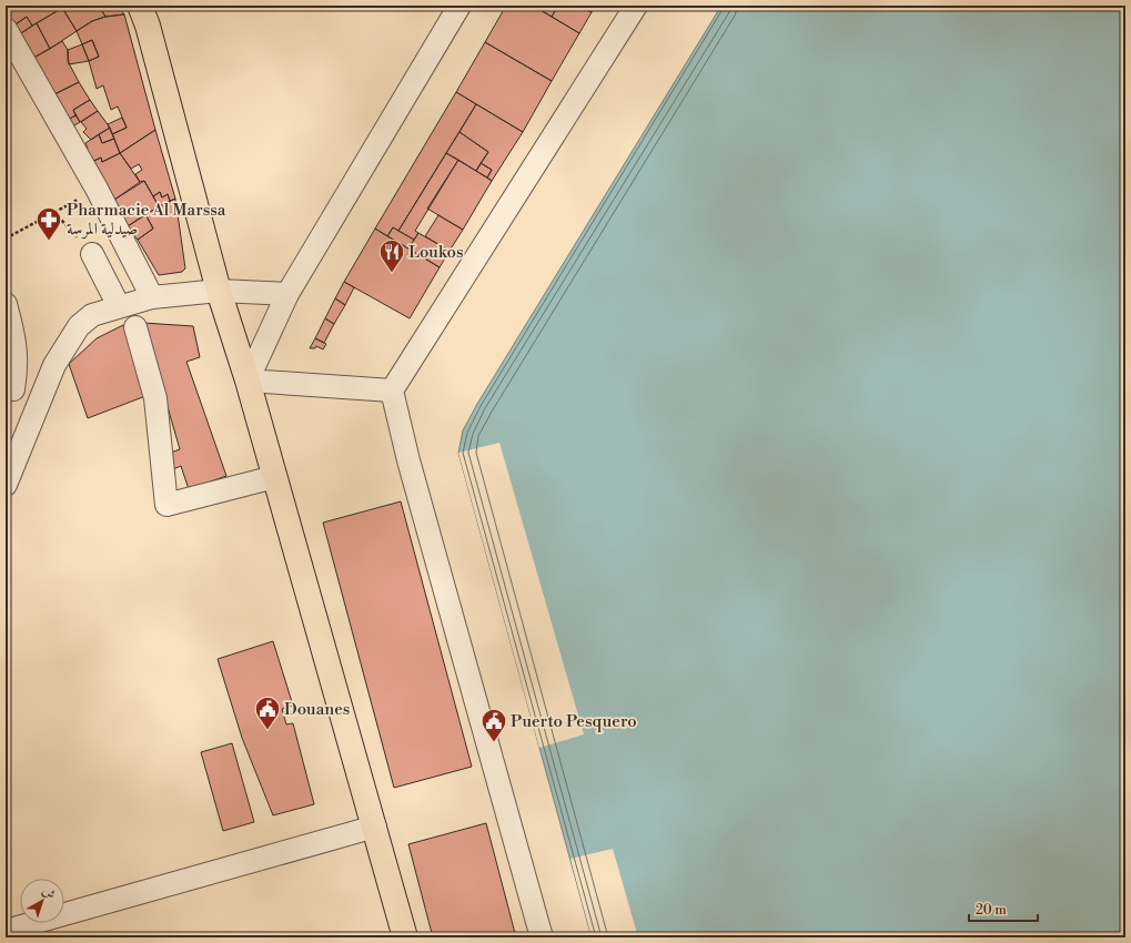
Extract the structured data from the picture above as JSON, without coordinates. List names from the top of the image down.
{
  "places": {
    "pharmacy": ["Pharmacie Al Marssa صيدلية المرسة"],
    "restaurant": ["Loukos"],
    "public building": ["Douanes", "Puerto Pesquero"]
  },
  "scale_bar": "20 m",
  "north": "top right"
}
